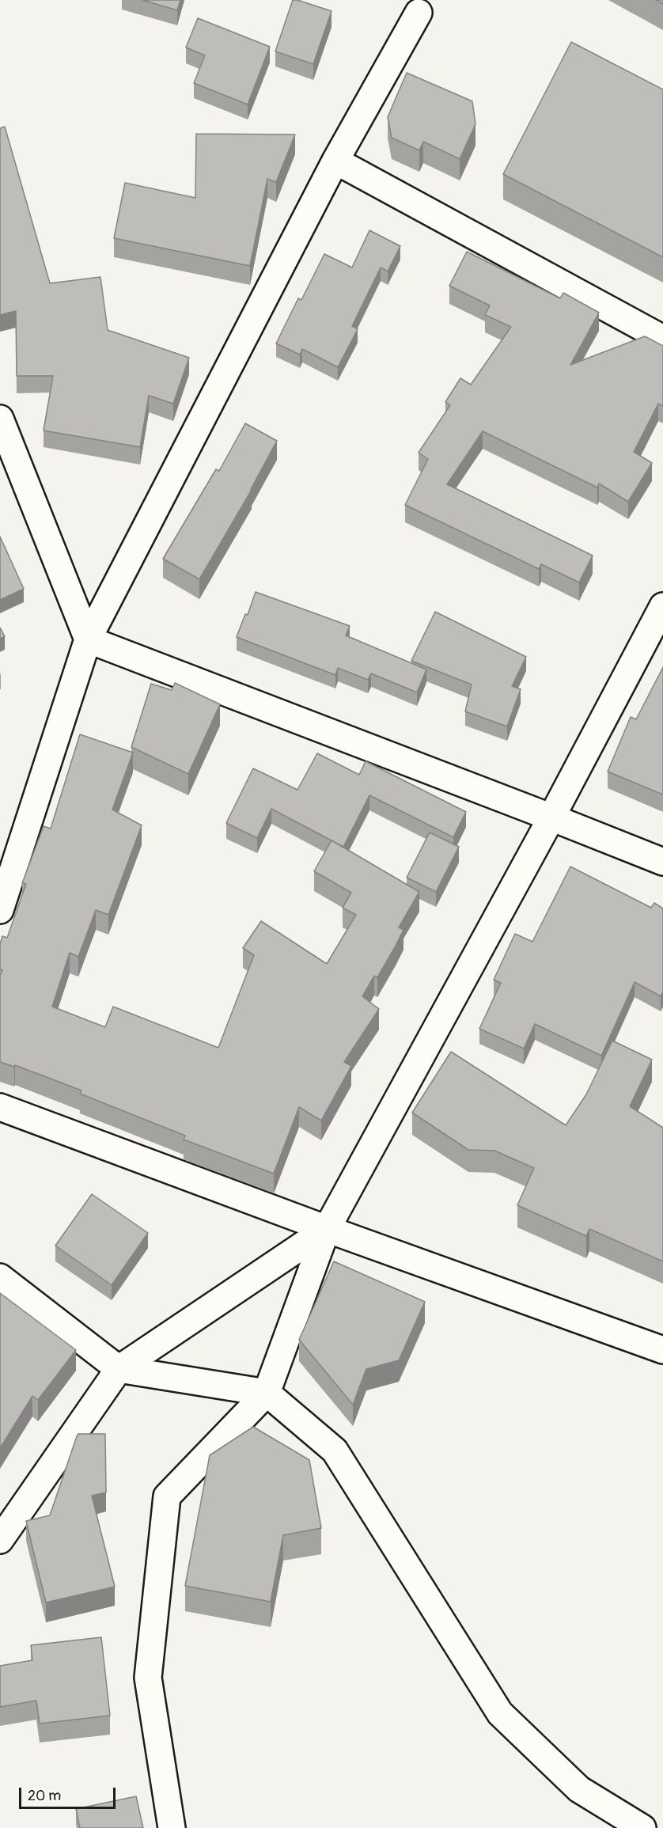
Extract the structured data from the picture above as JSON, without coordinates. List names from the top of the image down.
{
  "scale_bar": "20 m"
}
